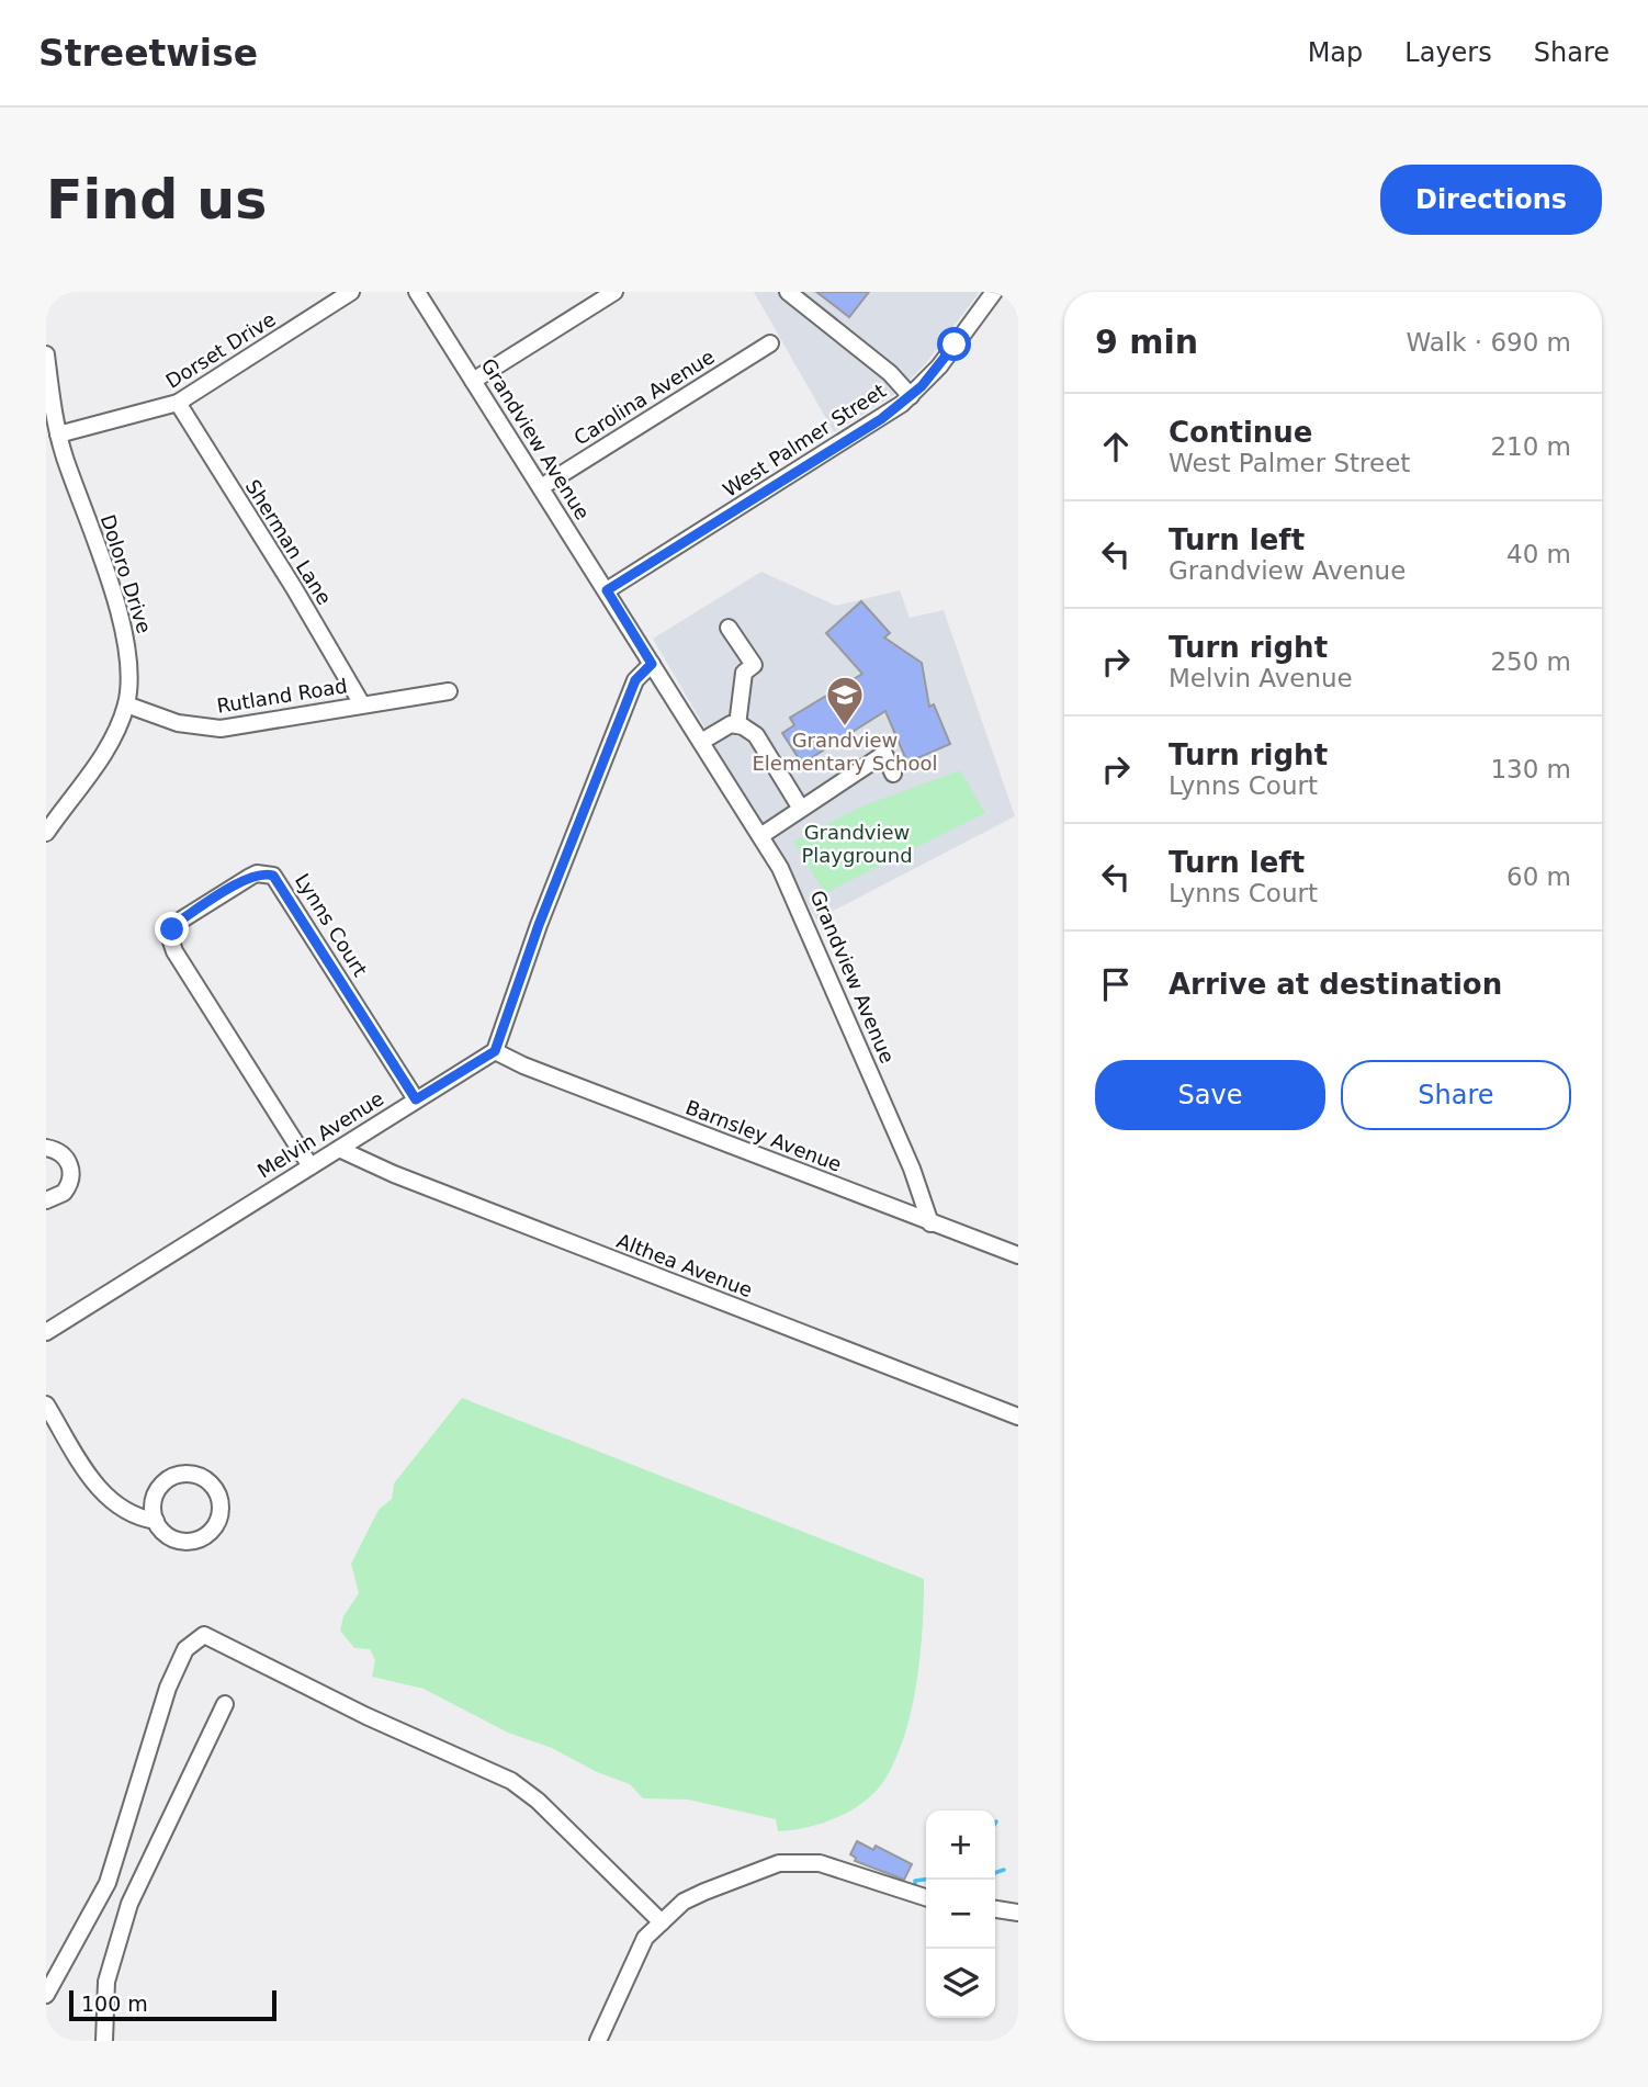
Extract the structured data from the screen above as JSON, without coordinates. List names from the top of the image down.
{
  "streets": {
    "street": [
      "Dorset Drive",
      "Carolina Avenue",
      "Grandview Avenue",
      "West Palmer Street",
      "Sherman Lane",
      "Doloro Drive",
      "Rutland Road",
      "Lynns Court",
      "Melvin Avenue",
      "Barnsley Avenue",
      "Althea Avenue"
    ]
  },
  "crossings": [
    ["Dorset Drive", "Sherman Lane"],
    ["Dorset Drive", "Doloro Drive"],
    ["Carolina Avenue", "Grandview Avenue"],
    ["Grandview Avenue", "West Palmer Street"],
    ["Grandview Avenue", "Barnsley Avenue"],
    ["Sherman Lane", "Rutland Road"],
    ["Doloro Drive", "Rutland Road"],
    ["Lynns Court", "Melvin Avenue"],
    ["Melvin Avenue", "Barnsley Avenue"],
    ["Melvin Avenue", "Althea Avenue"]
  ],
  "parks": ["Grandview Playground"],
  "places": {
    "school or university": ["Grandview Elementary School"]
  },
  "scale_bar": "100 m",
  "page": {
    "header": "Streetwise",
    "nav": ["Map", "Layers", "Share"],
    "buttons": [
      "Directions",
      ["Save", "Share"]
    ],
    "title": "Find us",
    "heading": ["9 min", "Walk · 690 m"],
    "list": [
      ["Continue", "West Palmer Street", "210 m"],
      ["Turn left", "Grandview Avenue", "40 m"],
      ["Turn right", "Melvin Avenue", "250 m"],
      ["Turn right", "Lynns Court", "130 m"],
      ["Turn left", "Lynns Court", "60 m"],
      "Arrive at destination"
    ],
    "map_buttons": ["+", "−"],
    "scale": "100 m"
  }
}
